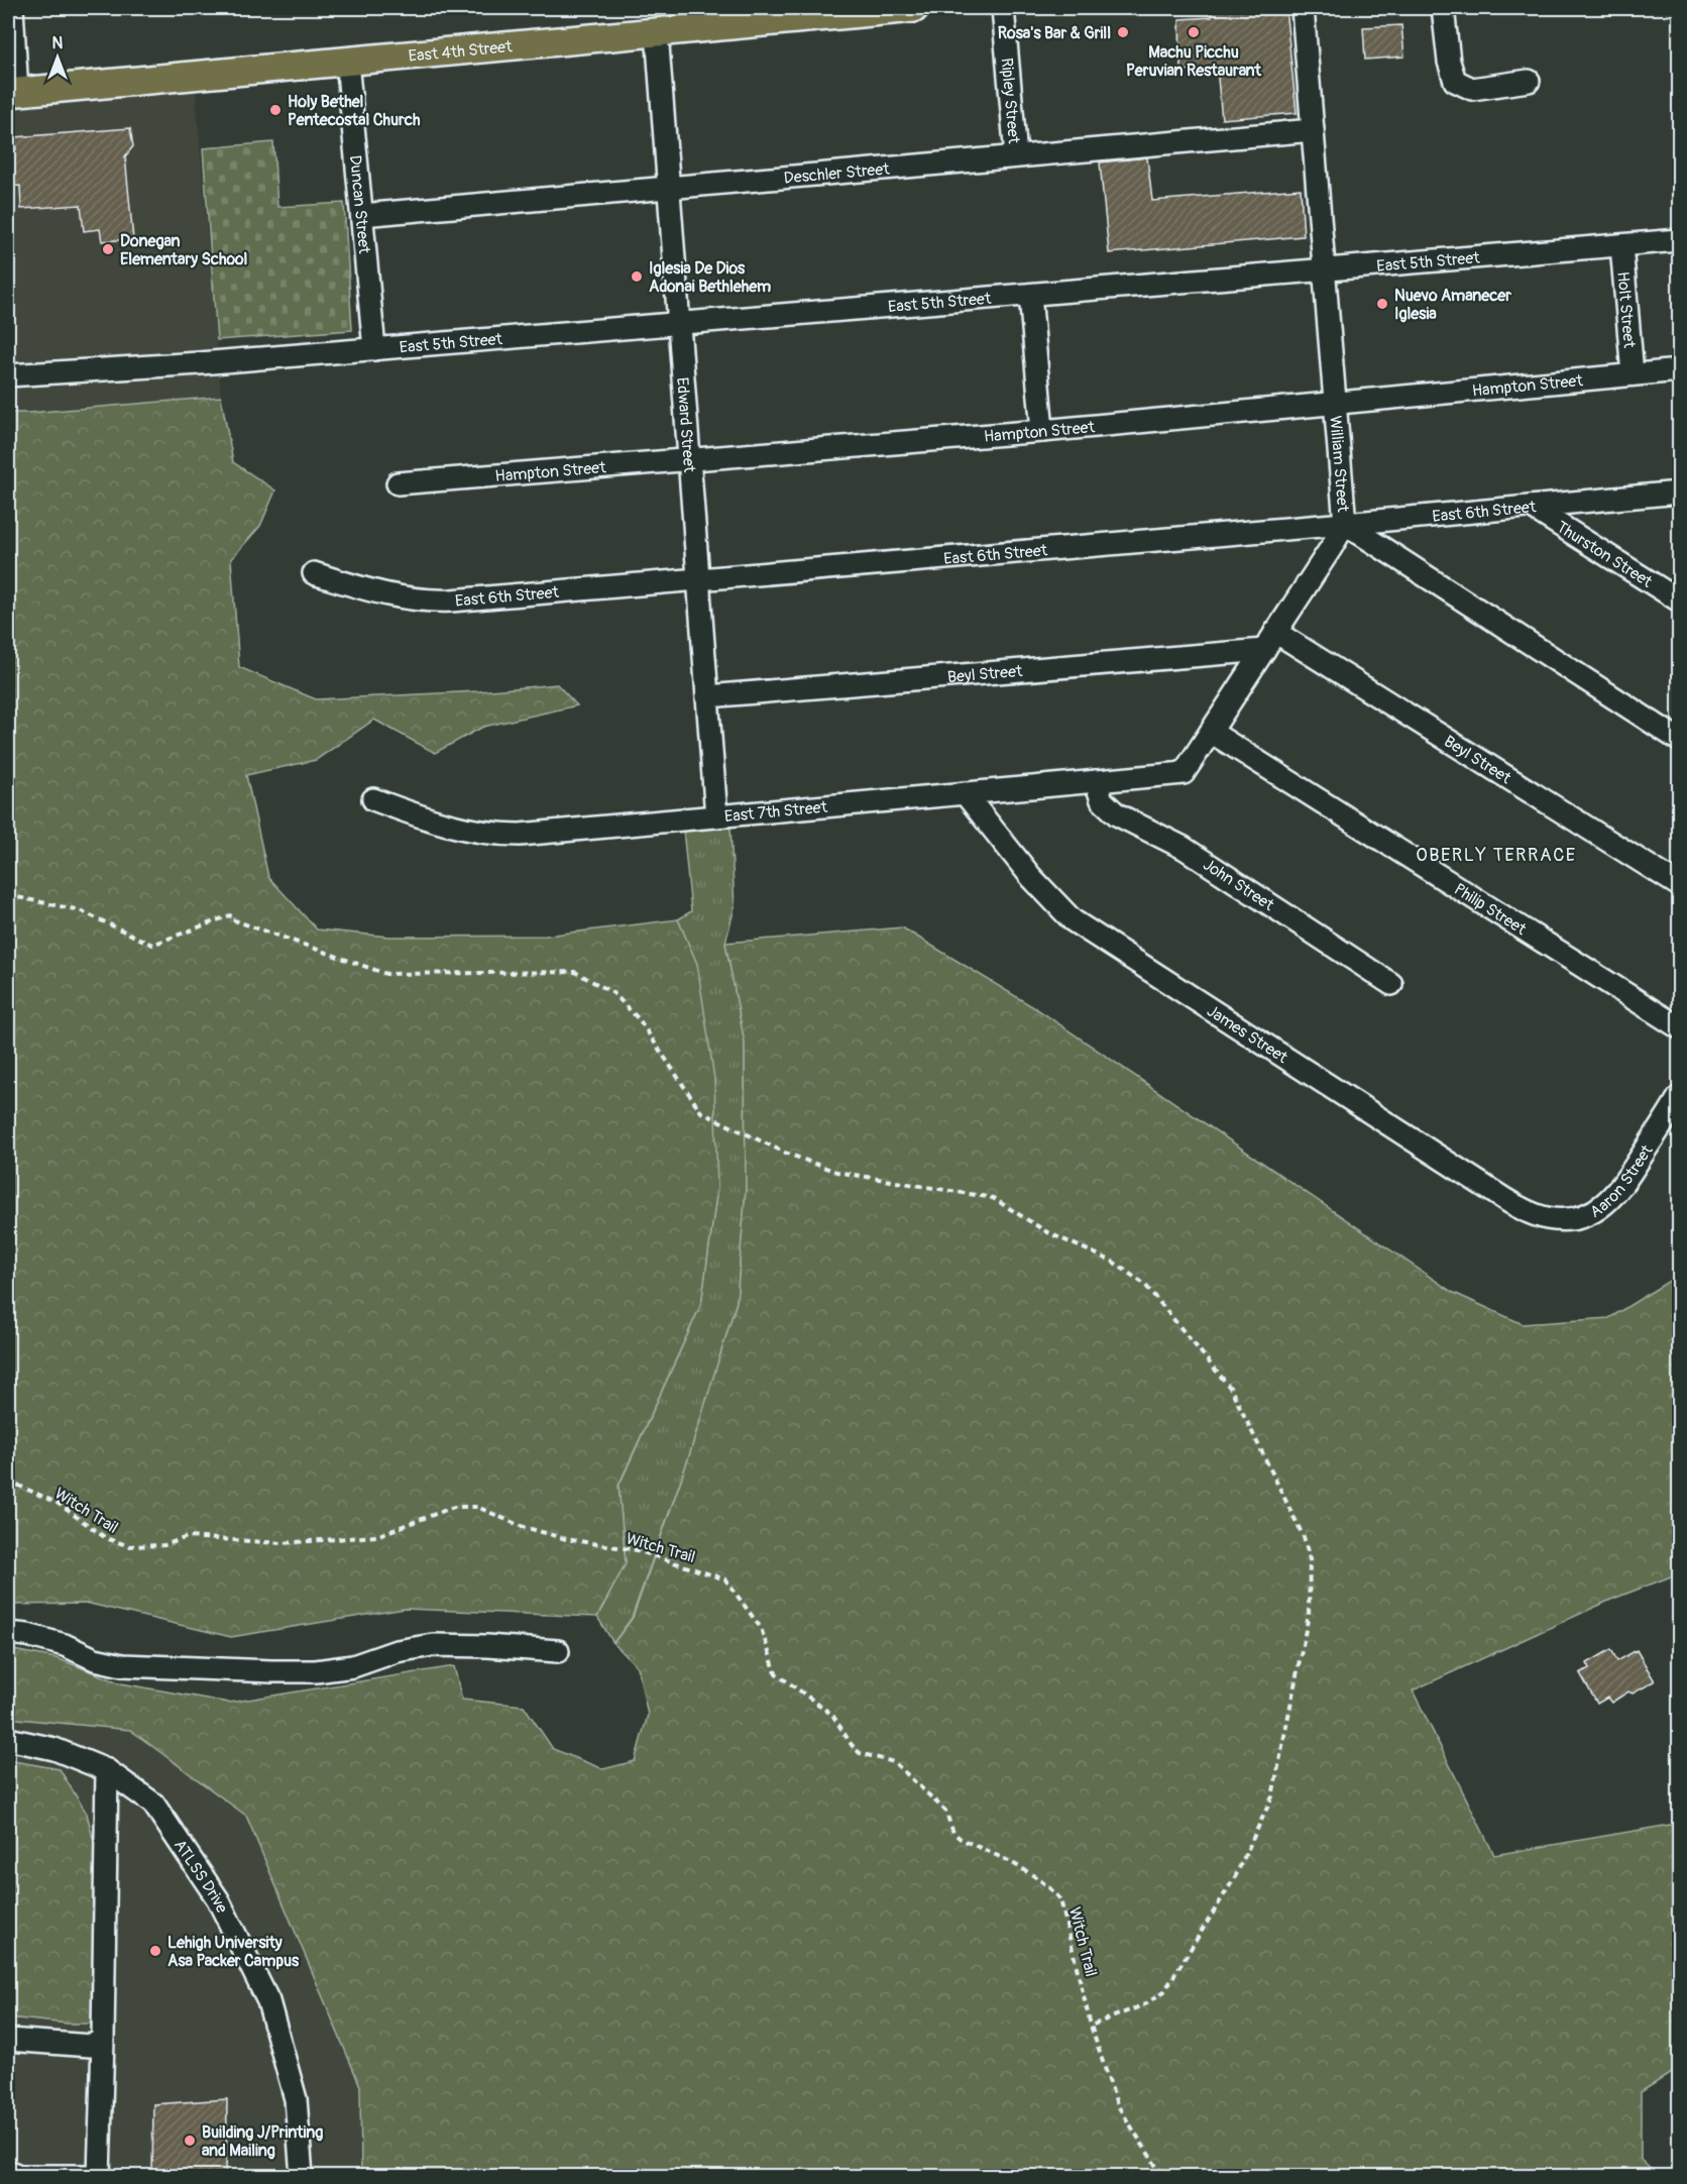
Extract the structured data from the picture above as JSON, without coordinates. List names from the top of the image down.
{
  "streets": {
    "main road": ["East 4th Street"],
    "street": [
      "Ripley Street",
      "Deschler Street",
      "Duncan Street",
      "East 5th Street",
      "Holt Street",
      "Hampton Street",
      "Edward Street",
      "William Street",
      "East 6th Street",
      "Thurston Street",
      "Beyl Street",
      "East 7th Street",
      "John Street",
      "Philip Street",
      "James Street",
      "Aaron Street",
      "ATLSS Drive"
    ],
    "path": ["Witch Trail"]
  },
  "crossings": [
    ["East 4th Street", "Duncan Street"],
    ["East 4th Street", "Edward Street"],
    ["Ripley Street", "Deschler Street"],
    ["Deschler Street", "Duncan Street"],
    ["Deschler Street", "Edward Street"],
    ["Deschler Street", "William Street"],
    ["Duncan Street", "East 5th Street"],
    ["East 5th Street", "Holt Street"],
    ["East 5th Street", "Edward Street"],
    ["East 5th Street", "William Street"],
    ["Holt Street", "Hampton Street"],
    ["Hampton Street", "Edward Street"],
    ["Hampton Street", "William Street"],
    ["Edward Street", "East 6th Street"],
    ["Edward Street", "Beyl Street"],
    ["Edward Street", "East 7th Street"],
    ["William Street", "East 6th Street"],
    ["East 6th Street", "Thurston Street"],
    ["East 7th Street", "John Street"],
    ["East 7th Street", "Philip Street"],
    ["East 7th Street", "James Street"],
    ["James Street", "Aaron Street"]
  ],
  "districts": ["OBERLY TERRACE"],
  "places": [
    "Rosa's Bar & Grill",
    "Machu Picchu Peruvian Restaurant",
    "Holy Bethel Pentecostal Church",
    "Donegan Elementary School",
    "Iglesia De Dios Adonai Bethlehem",
    "Nuevo Amanecer Iglesia",
    "Lehigh University Asa Packer Campus",
    "Building J/Printing and Mailing"
  ],
  "north": "top"
}
